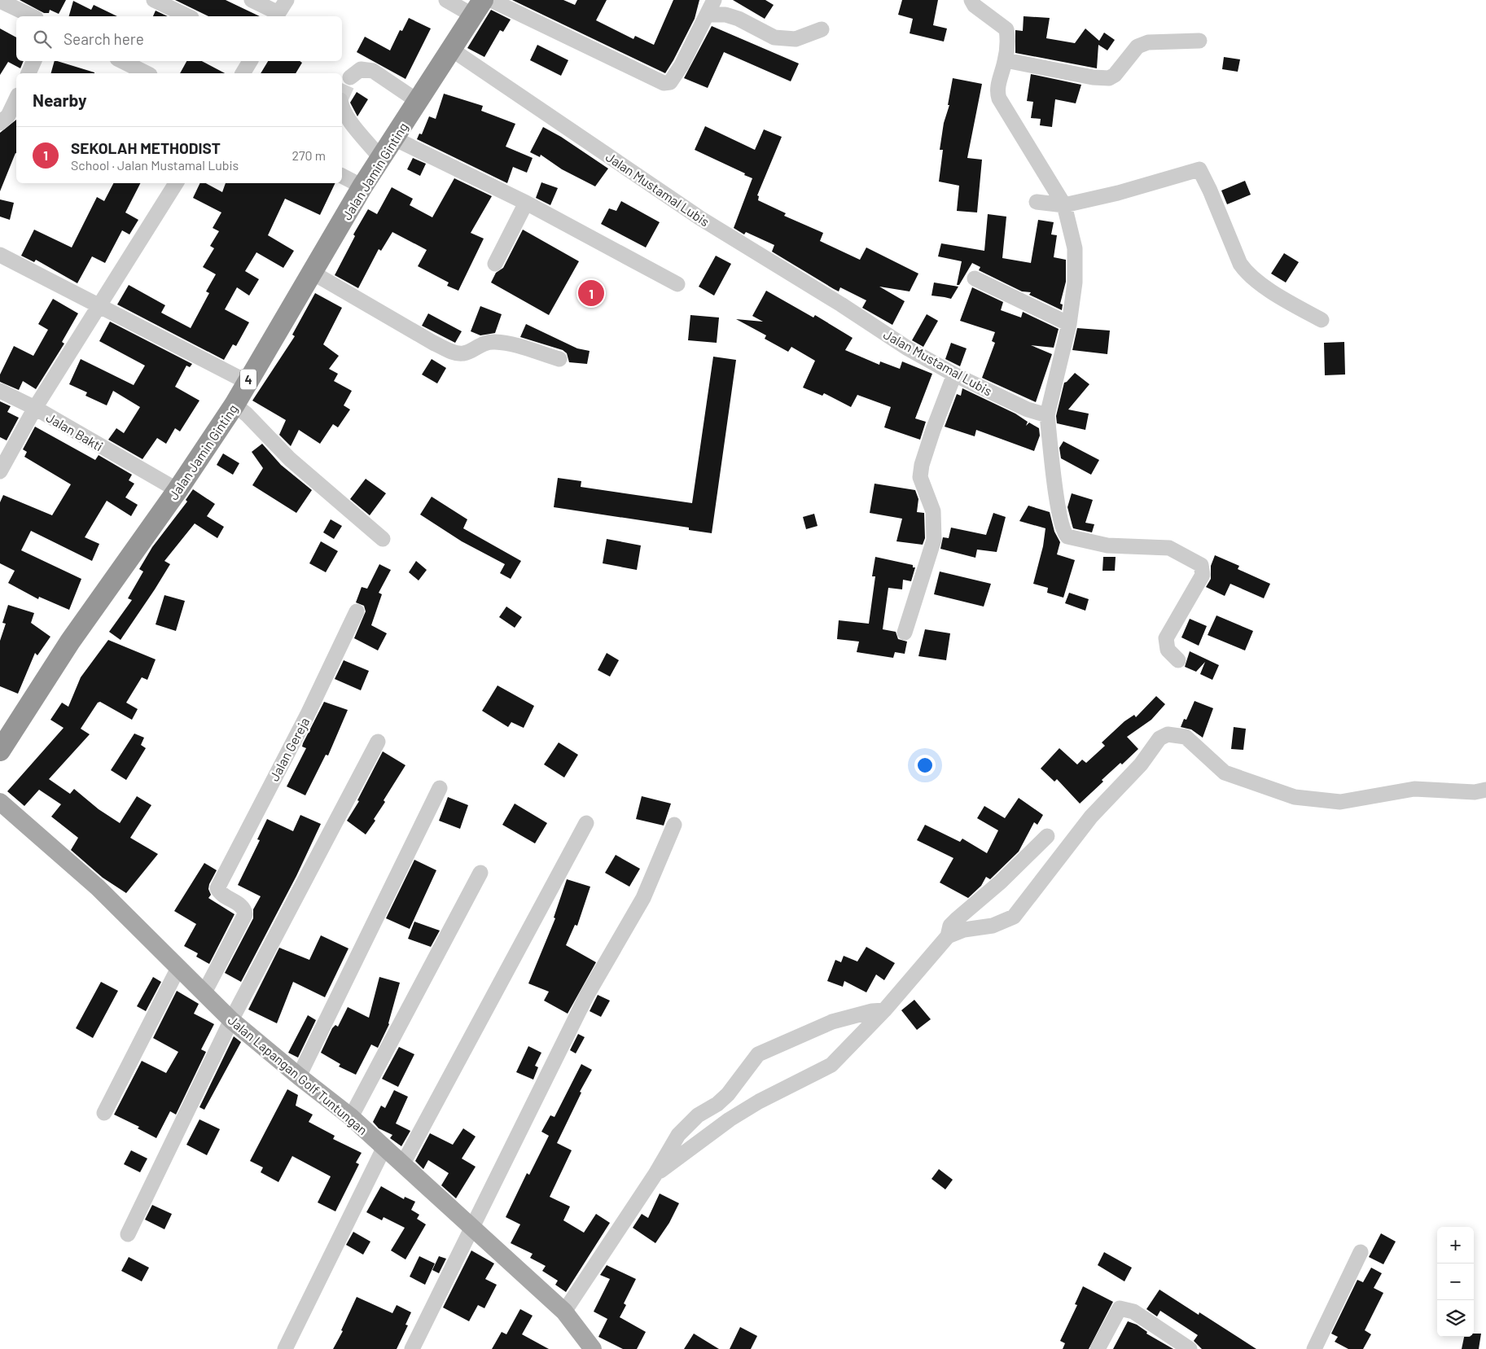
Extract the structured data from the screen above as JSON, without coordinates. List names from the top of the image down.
{
  "streets": {
    "highway": ["Jalan Jamin Ginting", "4"],
    "main road": ["Jalan Lapangan Golf Tuntungan"],
    "street": ["Jalan Mustamal Lubis", "Jalan Bakti", "Jalan Gereja"]
  },
  "crossings": [
    ["Jalan Jamin Ginting", "Jalan Mustamal Lubis"],
    ["Jalan Jamin Ginting", "Jalan Bakti"],
    ["Jalan Gereja", "Jalan Lapangan Golf Tuntungan"]
  ],
  "page": {
    "search": "Search here",
    "heading": "Nearby",
    "list": [
      {
        "mark": "1",
        "name": "SEKOLAH METHODIST",
        "note": "School · Jalan Mustamal Lubis",
        "value": "270 m"
      }
    ],
    "pins": "1",
    "map_buttons": ["+", "−"]
  }
}
